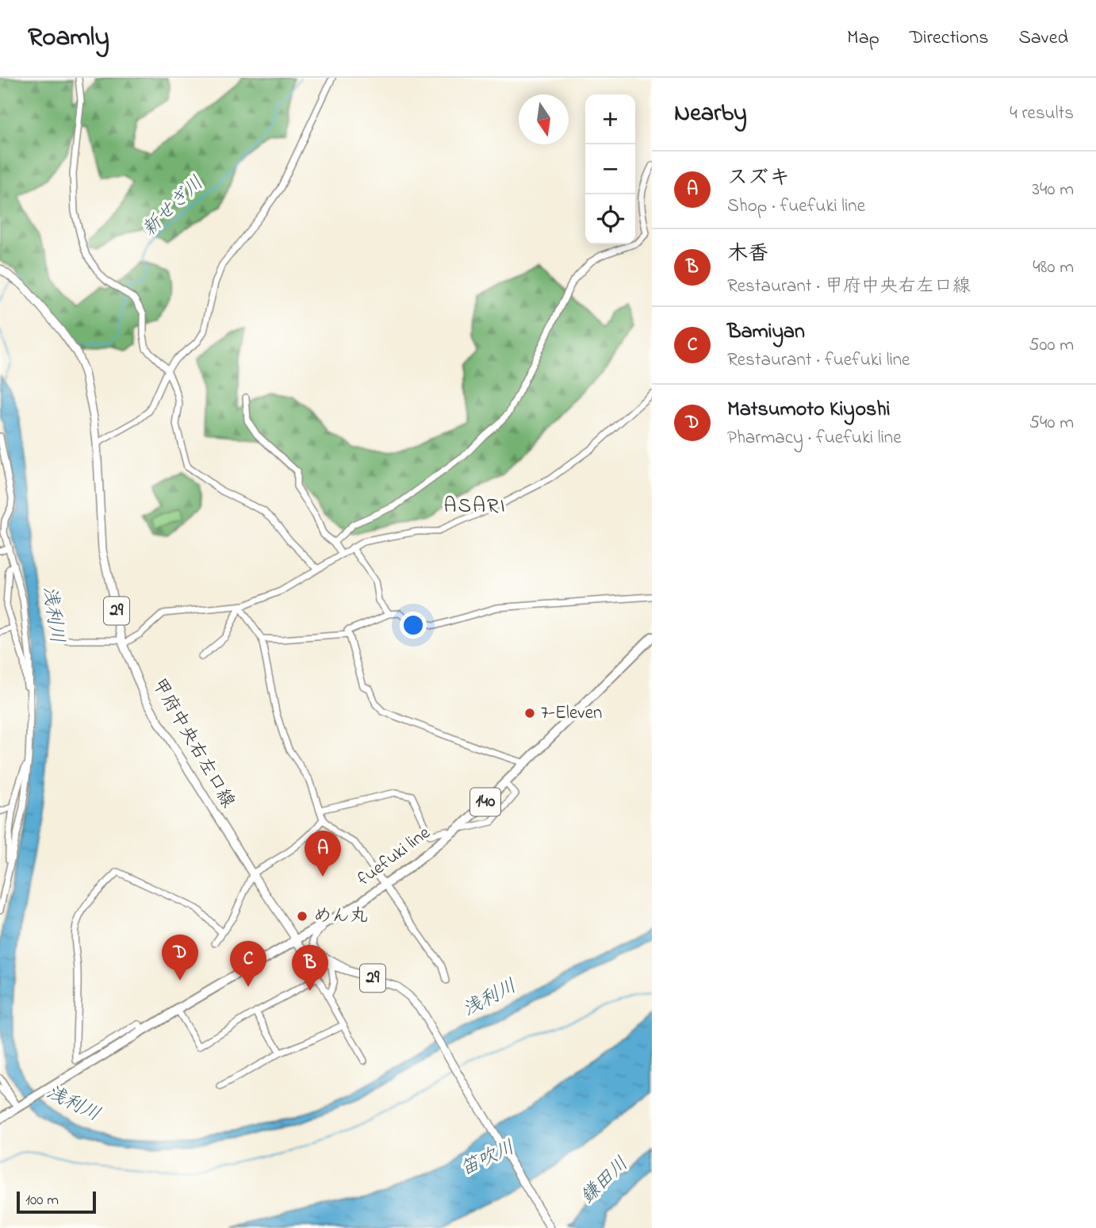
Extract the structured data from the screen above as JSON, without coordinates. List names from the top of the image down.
{
  "streets": {
    "highway": ["140", "fuefuki line"],
    "main road": ["29", "甲府中央右左口線"]
  },
  "crossings": [
    ["甲府中央右左口線", "fuefuki line"]
  ],
  "districts": ["ASARI"],
  "water": [
    "新せぎ川",
    "浅利川",
    "笛吹川",
    "鎌田川"
  ],
  "places": ["7-Eleven", "めん丸"],
  "scale_bar": "100 m",
  "north": "bottom",
  "page": {
    "header": "Roamly",
    "nav": ["Map", "Directions", "Saved"],
    "heading": ["Nearby", "4 results"],
    "map_buttons": ["+", "−"],
    "list": [
      {
        "mark": "A",
        "name": "スズキ",
        "note": "Shop · fuefuki line",
        "value": "340 m"
      },
      {
        "mark": "B",
        "name": "木香",
        "note": "Restaurant · 甲府中央右左口線",
        "value": "480 m"
      },
      {
        "mark": "C",
        "name": "Bamiyan",
        "note": "Restaurant · fuefuki line",
        "value": "500 m"
      },
      {
        "mark": "D",
        "name": "Matsumoto Kiyoshi",
        "note": "Pharmacy · fuefuki line",
        "value": "540 m"
      }
    ],
    "pins": [
      "A",
      "D",
      "C",
      "B"
    ],
    "scale": "100 m"
  }
}
